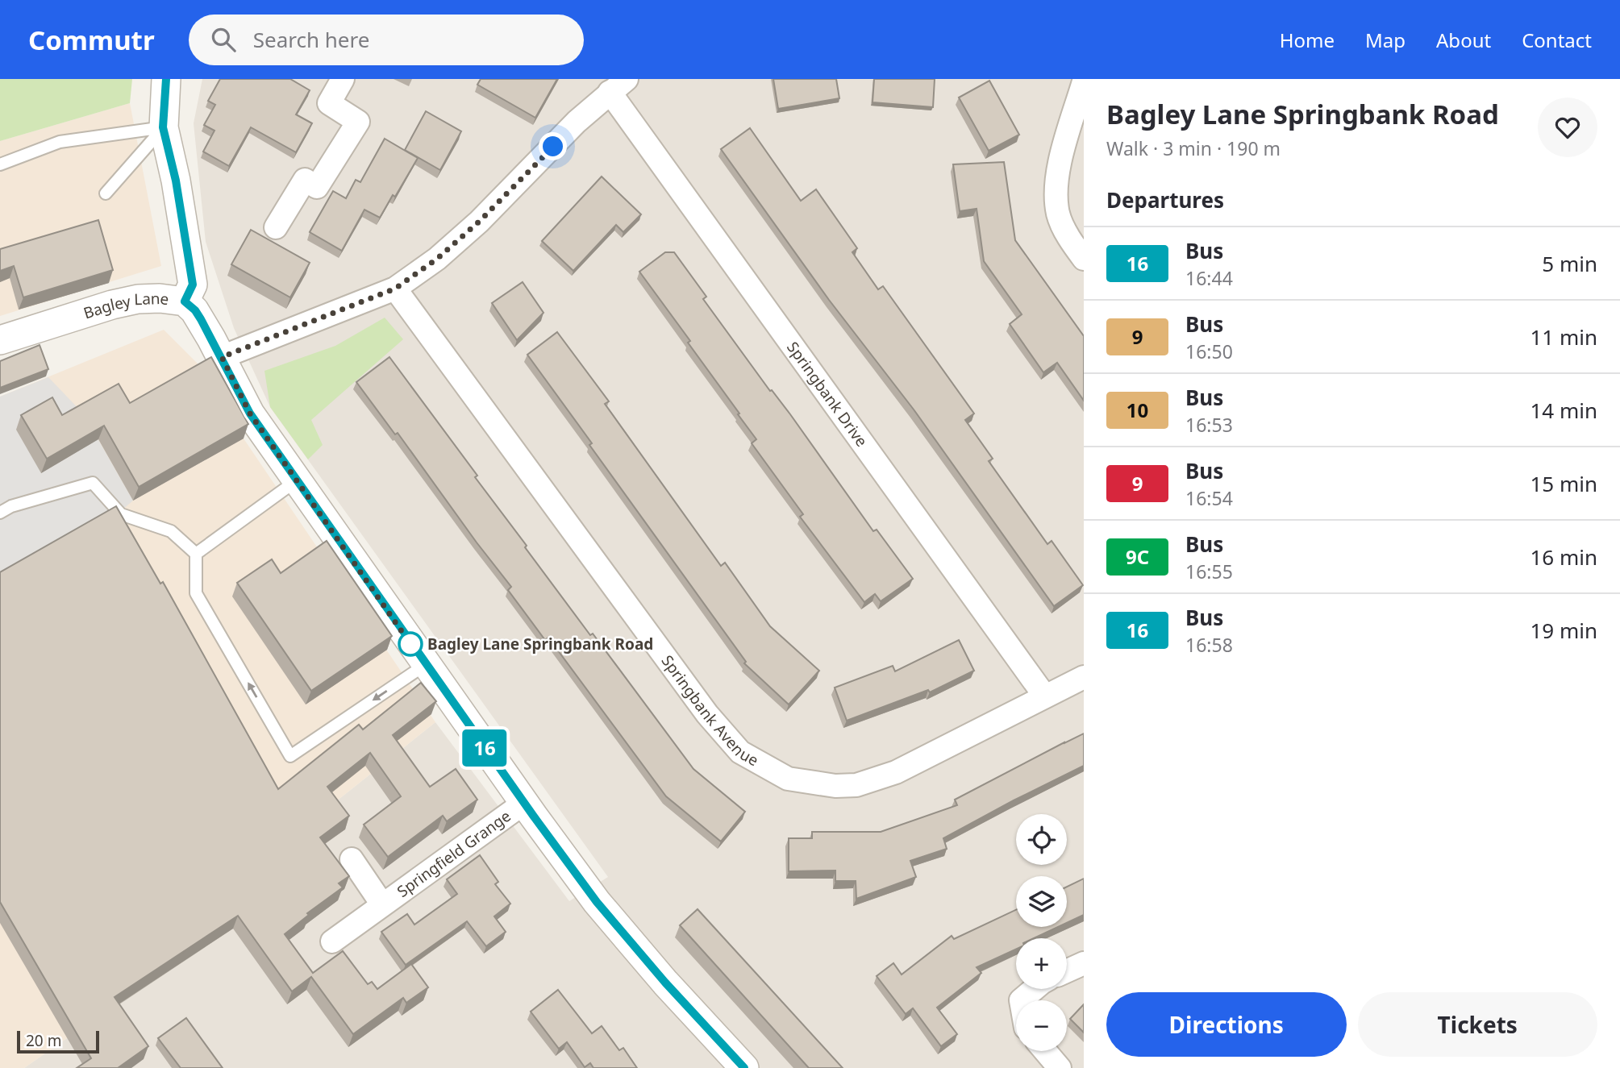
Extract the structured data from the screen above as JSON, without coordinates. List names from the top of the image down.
{
  "streets": {
    "street": [
      "Bagley Lane",
      "Springbank Drive",
      "Springbank Avenue",
      "Springfield Grange"
    ]
  },
  "crossings": [
    ["Bagley Lane", "Springfield Grange"],
    ["Springbank Drive", "Springbank Avenue"]
  ],
  "places": ["Bagley Lane Springbank Road"],
  "lines": ["bus line 16"],
  "scale_bar": "20 m",
  "page": {
    "header": "Commutr",
    "search": "Search here",
    "nav": [
      "Home",
      "Map",
      "About",
      "Contact"
    ],
    "on_map": "16",
    "heading": [
      ["Bagley Lane Springbank Road", "Walk · 3 min · 190 m"],
      "Departures"
    ],
    "list": [
      {
        "mark": "16",
        "name": "Bus",
        "note": "16:44",
        "value": "5 min"
      },
      {
        "mark": "9",
        "name": "Bus",
        "note": "16:50",
        "value": "11 min"
      },
      {
        "mark": "10",
        "name": "Bus",
        "note": "16:53",
        "value": "14 min"
      },
      {
        "mark": "9",
        "name": "Bus",
        "note": "16:54",
        "value": "15 min"
      },
      {
        "mark": "9C",
        "name": "Bus",
        "note": "16:55",
        "value": "16 min"
      },
      {
        "mark": "16",
        "name": "Bus",
        "note": "16:58",
        "value": "19 min"
      }
    ],
    "map_buttons": ["+", "−"],
    "buttons": ["Directions", "Tickets"],
    "scale": "20 m"
  }
}
